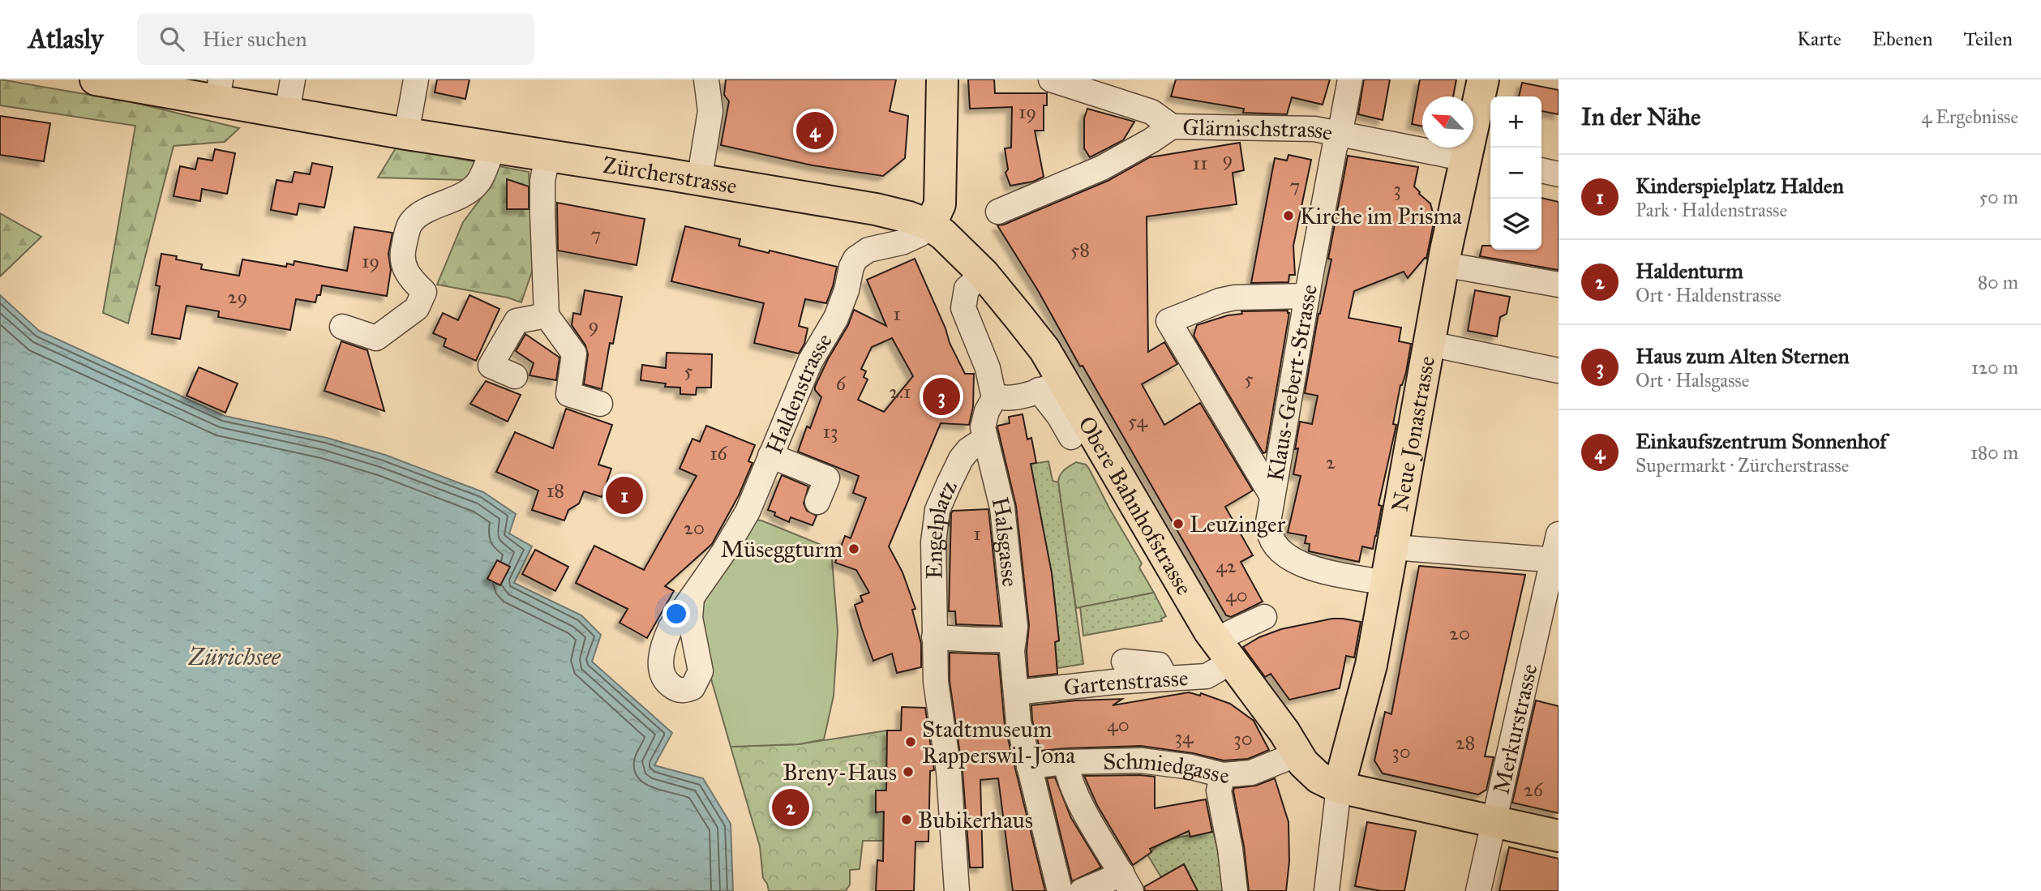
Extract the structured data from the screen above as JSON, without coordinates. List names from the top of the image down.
{
  "streets": {
    "main road": ["Zürcherstrasse", "Neue Jonastrasse", "Obere Bahnhofstrasse"],
    "street": [
      "Glärnischstrasse",
      "Klaus-Gebert-Strasse",
      "Haldenstrasse",
      "Engelplatz",
      "Halsgasse",
      "Gartenstrasse",
      "Merkurstrasse",
      "Schmiedgasse"
    ]
  },
  "crossings": [
    ["Glärnischstrasse", "Klaus-Gebert-Strasse"],
    ["Glärnischstrasse", "Neue Jonastrasse"],
    ["Zürcherstrasse", "Haldenstrasse"],
    ["Zürcherstrasse", "Obere Bahnhofstrasse"],
    ["Klaus-Gebert-Strasse", "Neue Jonastrasse"],
    ["Haldenstrasse", "Obere Bahnhofstrasse"],
    ["Neue Jonastrasse", "Obere Bahnhofstrasse"],
    ["Obere Bahnhofstrasse", "Gartenstrasse"],
    ["Obere Bahnhofstrasse", "Merkurstrasse"],
    ["Obere Bahnhofstrasse", "Schmiedgasse"],
    ["Engelplatz", "Halsgasse"],
    ["Halsgasse", "Gartenstrasse"],
    ["Halsgasse", "Schmiedgasse"]
  ],
  "water": ["Zürichsee"],
  "places": [
    "Kirche im Prisma",
    "Leuzinger",
    "Müseggturm",
    "Stadtmuseum Rapperswil-Jona",
    "Breny-Haus",
    "Bubikerhaus"
  ],
  "house_numbers": [
    "19",
    "9",
    "11",
    "7",
    "3",
    "7",
    "58",
    "19",
    "29",
    "1",
    "9",
    "5",
    "5",
    "6",
    "2.1",
    "54",
    "13",
    "16",
    "2",
    "18",
    "20",
    "1",
    "42",
    "40",
    "20",
    "40",
    "34",
    "30",
    "28",
    "30",
    "26"
  ],
  "north": "top left",
  "page": {
    "header": "Atlasly",
    "search": "Hier suchen",
    "nav": ["Karte", "Ebenen", "Teilen"],
    "heading": ["In der Nähe", "4 Ergebnisse"],
    "map_buttons": ["+", "−"],
    "pins": [
      "4",
      "3",
      "1",
      "2"
    ],
    "list": [
      {
        "mark": "1",
        "name": "Kinderspielplatz Halden",
        "note": "Park · Haldenstrasse",
        "value": "50 m"
      },
      {
        "mark": "2",
        "name": "Haldenturm",
        "note": "Ort · Haldenstrasse",
        "value": "80 m"
      },
      {
        "mark": "3",
        "name": "Haus zum Alten Sternen",
        "note": "Ort · Halsgasse",
        "value": "120 m"
      },
      {
        "mark": "4",
        "name": "Einkaufszentrum Sonnenhof",
        "note": "Supermarkt · Zürcherstrasse",
        "value": "180 m"
      }
    ]
  }
}
